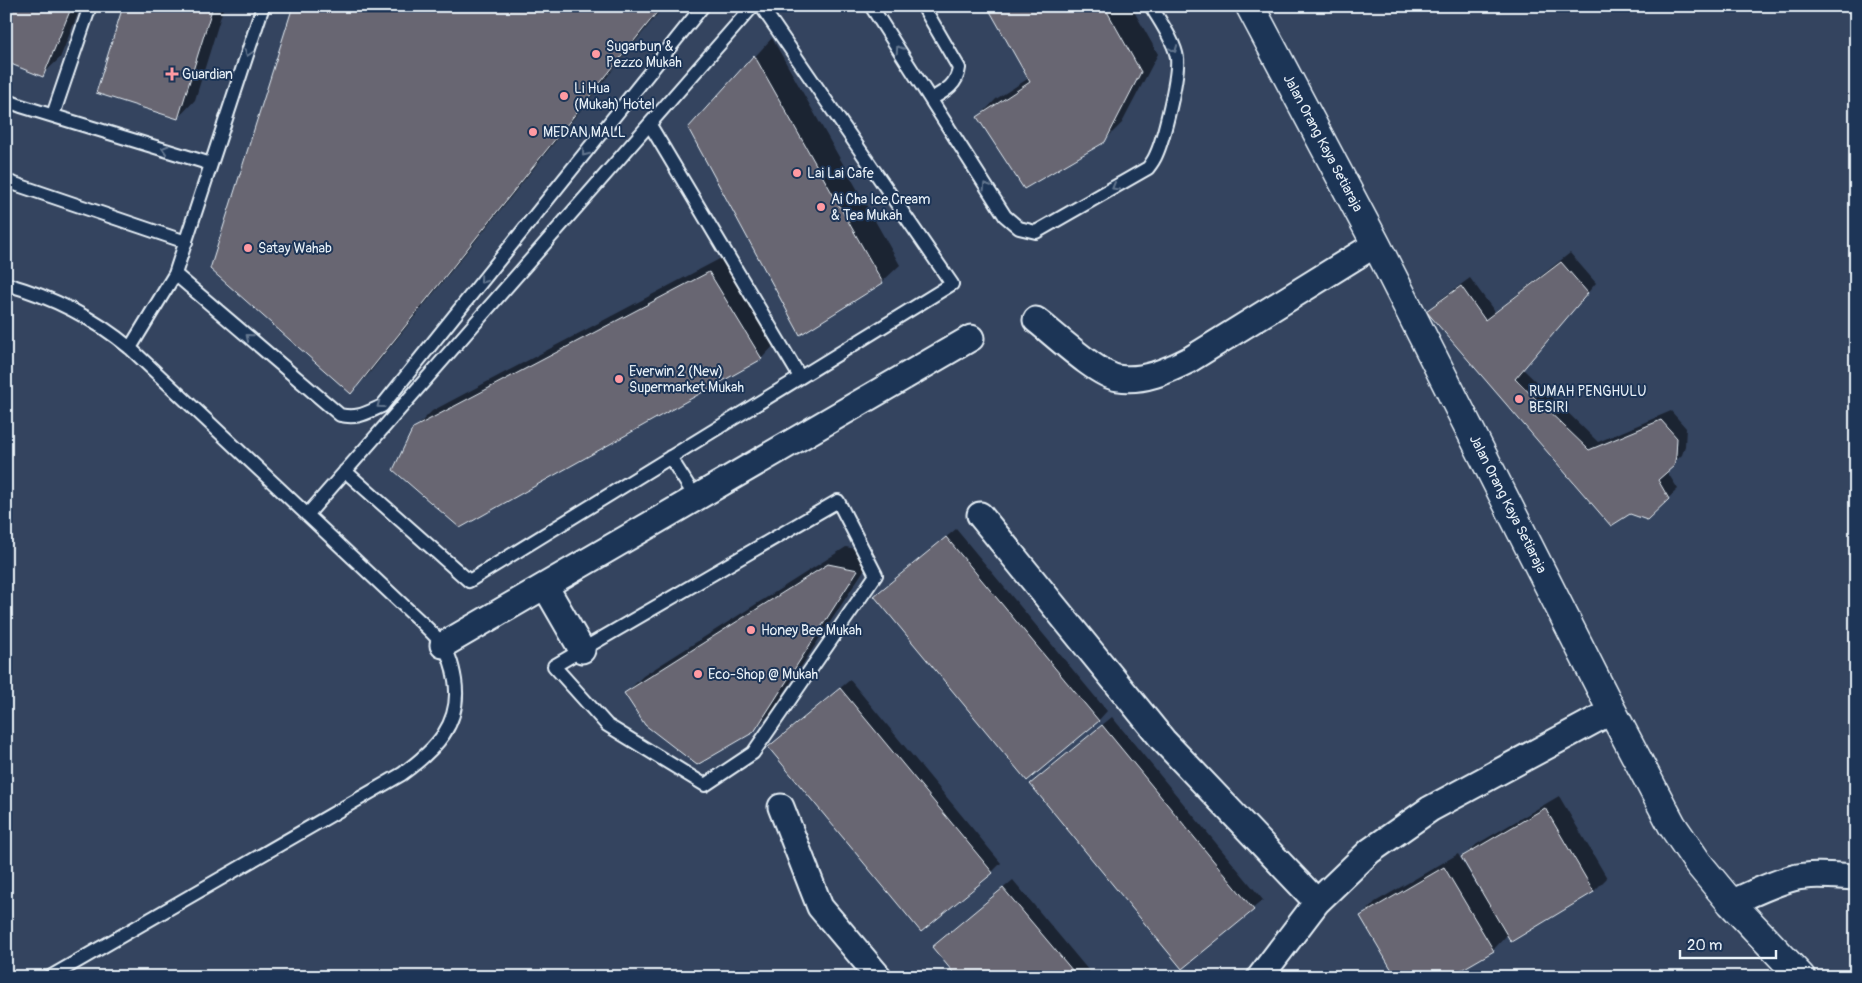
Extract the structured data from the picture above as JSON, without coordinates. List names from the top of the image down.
{
  "streets": {
    "street": ["Jalan Orang Kaya Setiaraja"]
  },
  "places": {
    "other": [
      "Sugarbun & Pezzo Mukah",
      "Li Hua (Mukah) Hotel",
      "MEDAN MALL",
      "Lai Lai Cafe",
      "Ai Cha Ice Cream & Tea Mukah",
      "Satay Wahab",
      "Everwin 2 (New) Supermarket Mukah",
      "RUMAH PENGHULU BESIRI",
      "Honey Bee Mukah",
      "Eco-Shop @ Mukah"
    ],
    "health": ["Guardian"]
  },
  "scale_bar": "20 m"
}
